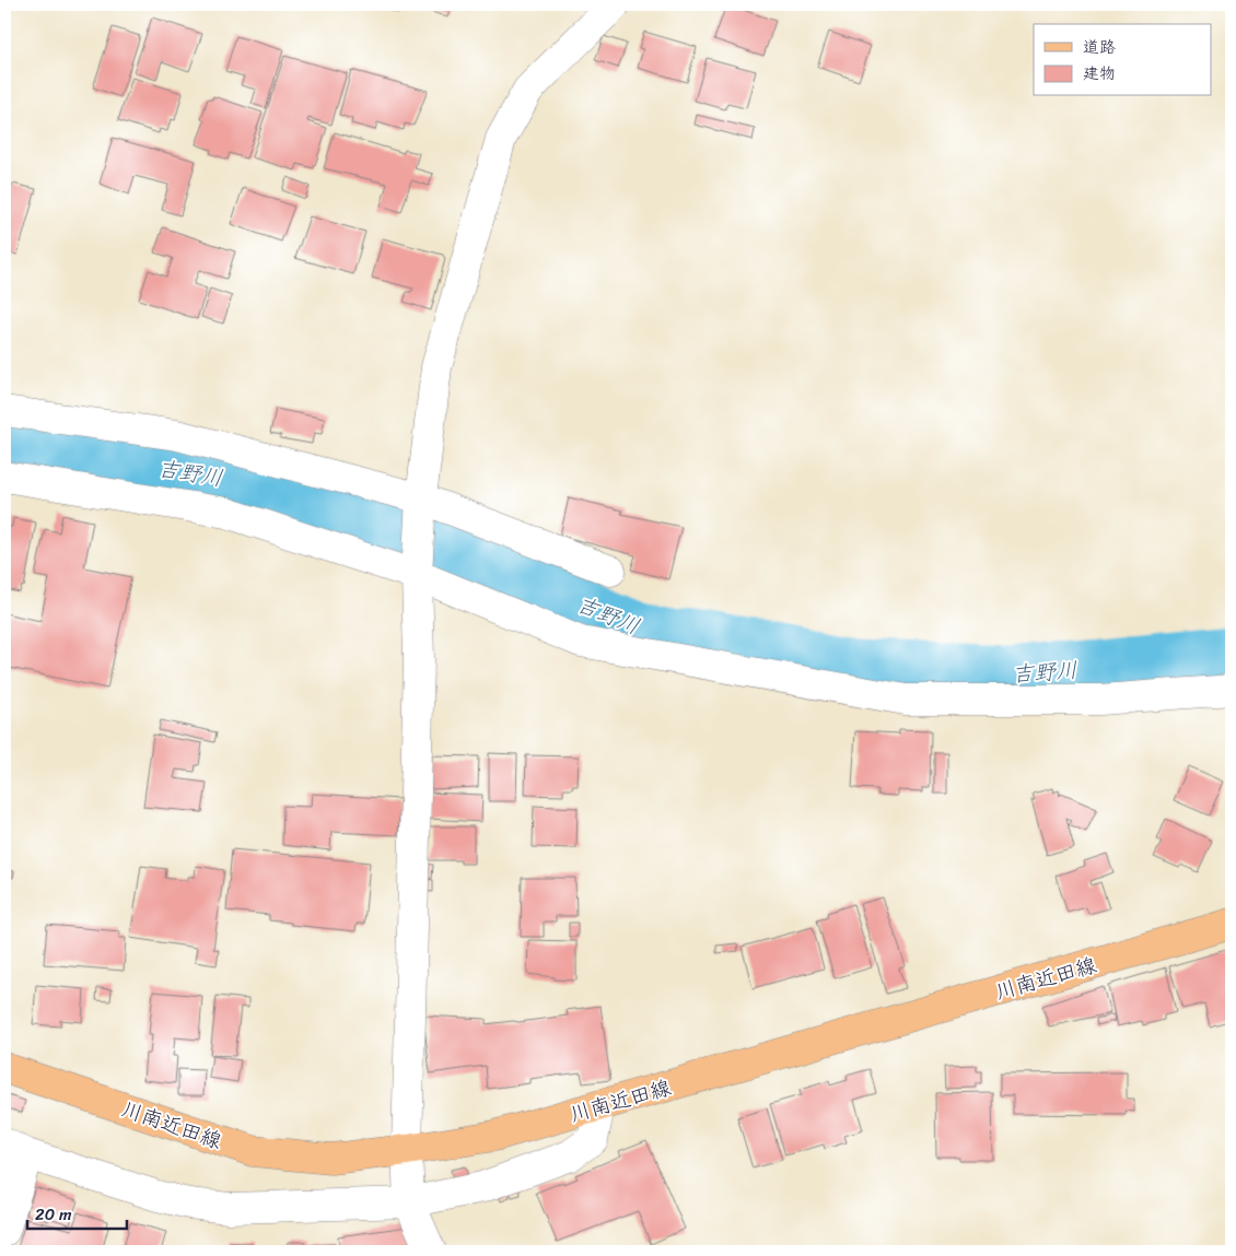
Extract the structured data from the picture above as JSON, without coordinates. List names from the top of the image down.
{
  "streets": {
    "main road": ["川南近田線"]
  },
  "water": ["吉野川"],
  "legend": ["道路", "建物"],
  "scale_bar": "20 m"
}
